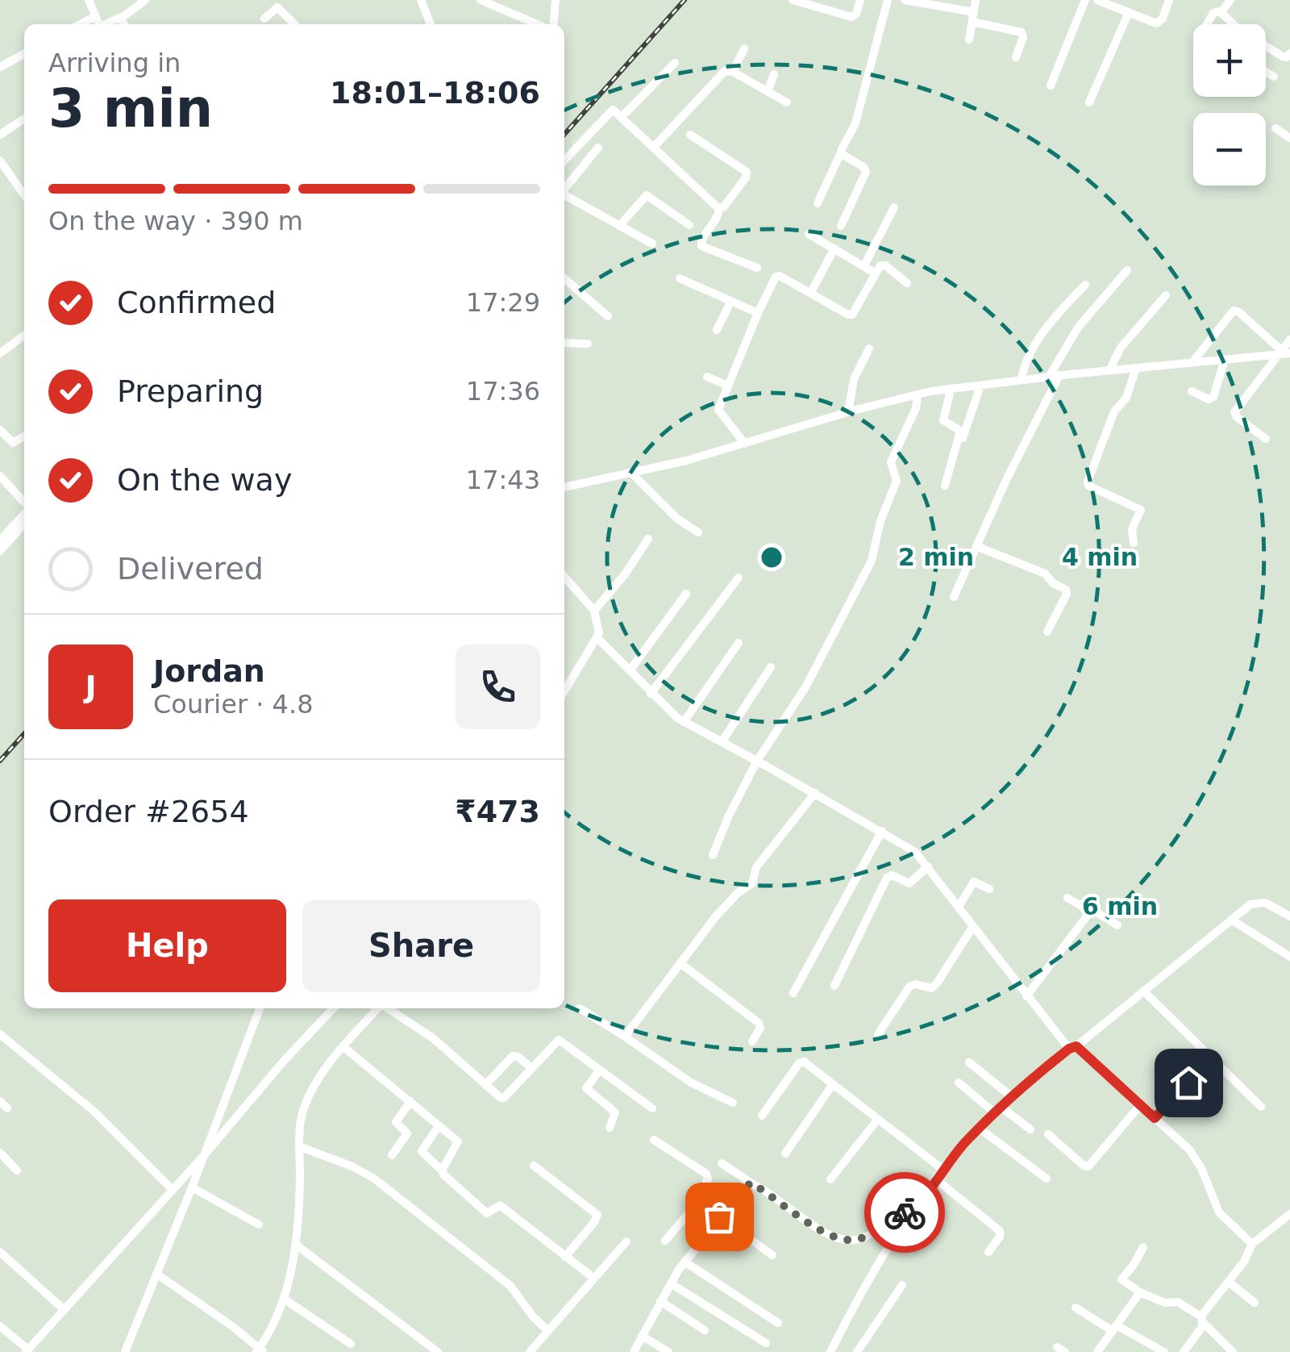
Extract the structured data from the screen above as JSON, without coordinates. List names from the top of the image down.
{
  "page": {
    "map_buttons": ["+", "−"],
    "heading": ["3 min", "Arriving in", "18:01–18:06"],
    "panel": [
      "Jordan",
      "Courier · 4.8",
      "Order #2654",
      "₹473"
    ],
    "bar": "On the way · 390 m",
    "list": [
      ["Confirmed", "17:29"],
      ["Preparing", "17:36"],
      ["On the way", "17:43"],
      "Delivered"
    ],
    "round": "J",
    "buttons": ["Help", "Share"]
  },
  "rings": ["2 min", "4 min", "6 min"]
}
